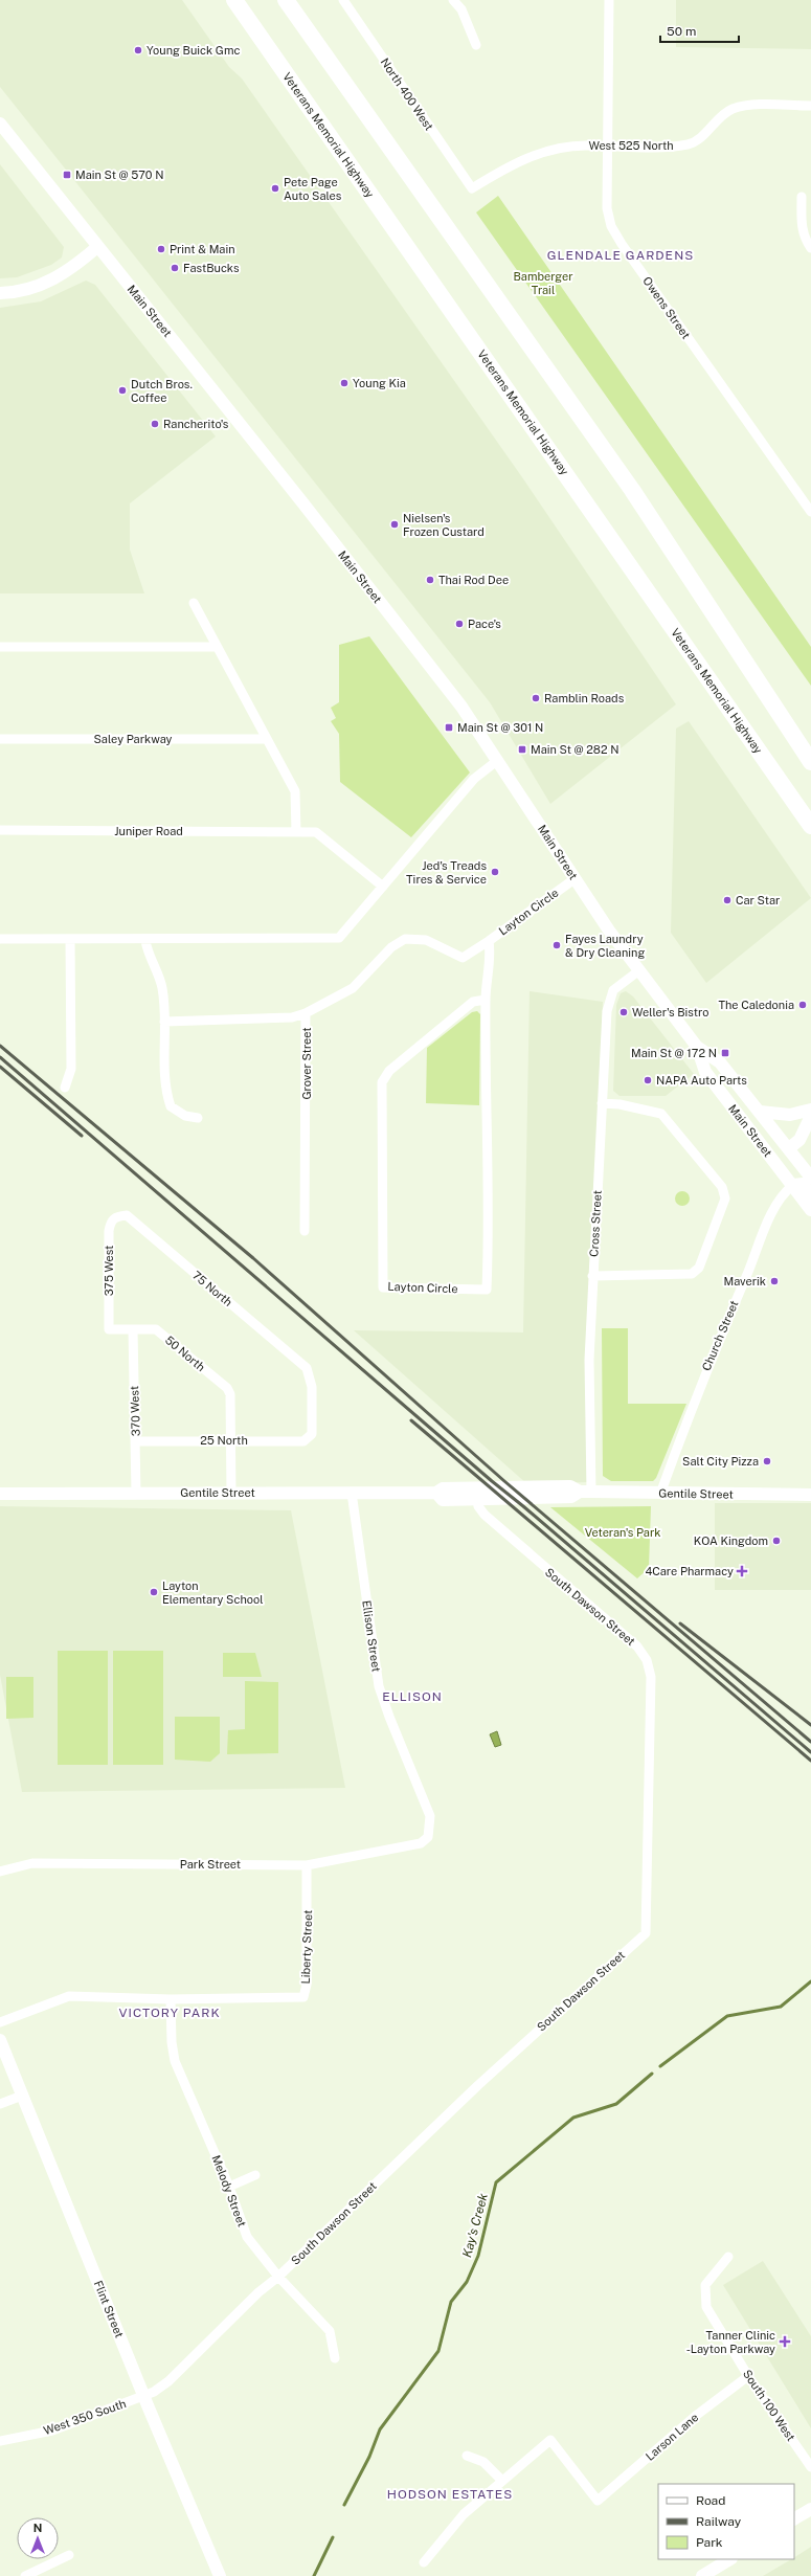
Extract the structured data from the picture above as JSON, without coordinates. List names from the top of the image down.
{
  "streets": {
    "highway": ["Veterans Memorial Highway"],
    "main road": ["Main Street", "Gentile Street", "Flint Street"],
    "street": [
      "North 400 West",
      "West 525 North",
      "Owens Street",
      "Saley Parkway",
      "Juniper Road",
      "Layton Circle",
      "Grover Street",
      "Cross Street",
      "375 West",
      "75 North",
      "Church Street",
      "50 North",
      "370 West",
      "25 North",
      "South Dawson Street",
      "Ellison Street",
      "Park Street",
      "Liberty Street",
      "Melody Street",
      "South 100 West",
      "West 350 South",
      "Larson Lane"
    ]
  },
  "crossings": [
    ["North 400 West", "West 525 North"],
    ["West 525 North", "Owens Street"],
    ["Main Street", "Layton Circle"],
    ["Main Street", "Cross Street"],
    ["Main Street", "Church Street"],
    ["Layton Circle", "Grover Street"],
    ["Cross Street", "Gentile Street"],
    ["375 West", "75 North"],
    ["375 West", "50 North"],
    ["75 North", "25 North"],
    ["Church Street", "Gentile Street"],
    ["50 North", "370 West"],
    ["50 North", "25 North"],
    ["370 West", "25 North"],
    ["370 West", "Gentile Street"],
    ["Gentile Street", "South Dawson Street"],
    ["Gentile Street", "Ellison Street"],
    ["South Dawson Street", "Melody Street"],
    ["South Dawson Street", "Flint Street"],
    ["South Dawson Street", "West 350 South"],
    ["Ellison Street", "Park Street"],
    ["Park Street", "Liberty Street"],
    ["Liberty Street", "Melody Street"],
    ["Flint Street", "West 350 South"],
    ["South 100 West", "Larson Lane"]
  ],
  "districts": [
    "GLENDALE GARDENS",
    "ELLISON",
    "VICTORY PARK",
    "HODSON ESTATES"
  ],
  "water": ["Kay's Creek"],
  "parks": ["Bamberger Trail", "Veteran's Park"],
  "places": {
    "other": [
      "Young Buick Gmc",
      "Pete Page Auto Sales",
      "Print & Main",
      "FastBucks",
      "Young Kia",
      "Dutch Bros. Coffee",
      "Rancherito's",
      "Nielsen's Frozen Custard",
      "Thai Rod Dee",
      "Pace's",
      "Ramblin Roads",
      "Jed's Treads Tires & Service",
      "Car Star",
      "Fayes Laundry & Dry Cleaning",
      "The Caledonia",
      "Weller's Bistro",
      "NAPA Auto Parts",
      "Maverik",
      "Salt City Pizza",
      "KOA Kingdom",
      "Layton Elementary School"
    ],
    "transit": [
      "Main St @ 570 N",
      "Main St @ 301 N",
      "Main St @ 282 N",
      "Main St @ 172 N"
    ],
    "health": ["4Care Pharmacy", "Tanner Clinic -Layton Parkway"]
  },
  "legend": ["Road", "Railway", "Park"],
  "scale_bar": "50 m",
  "north": "top"
}
